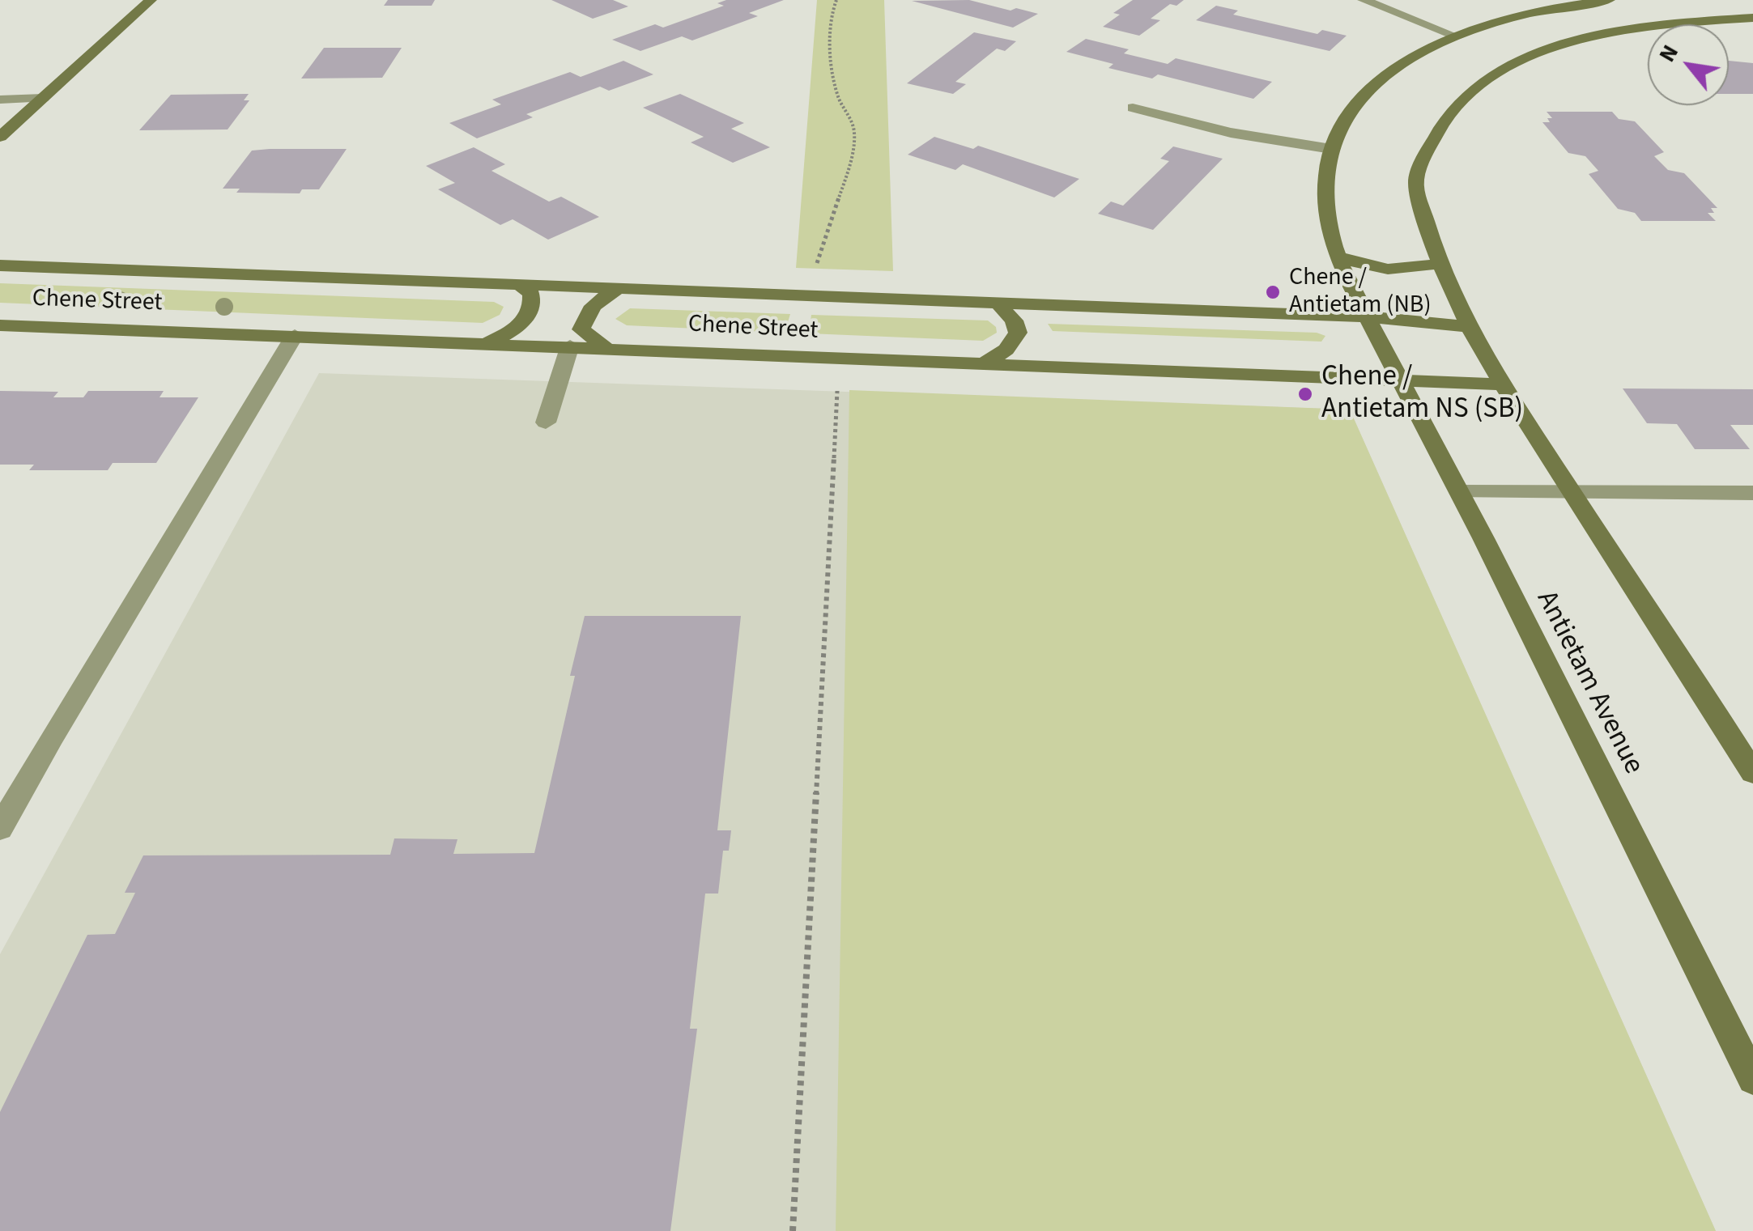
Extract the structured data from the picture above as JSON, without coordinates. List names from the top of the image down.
{
  "streets": {
    "street": ["Chene Street", "Antietam Avenue"]
  },
  "crossings": [
    ["Chene Street", "Antietam Avenue"]
  ],
  "places": ["Chene / Antietam (NB)", "Chene / Antietam NS (SB)"],
  "north": "top left"
}
